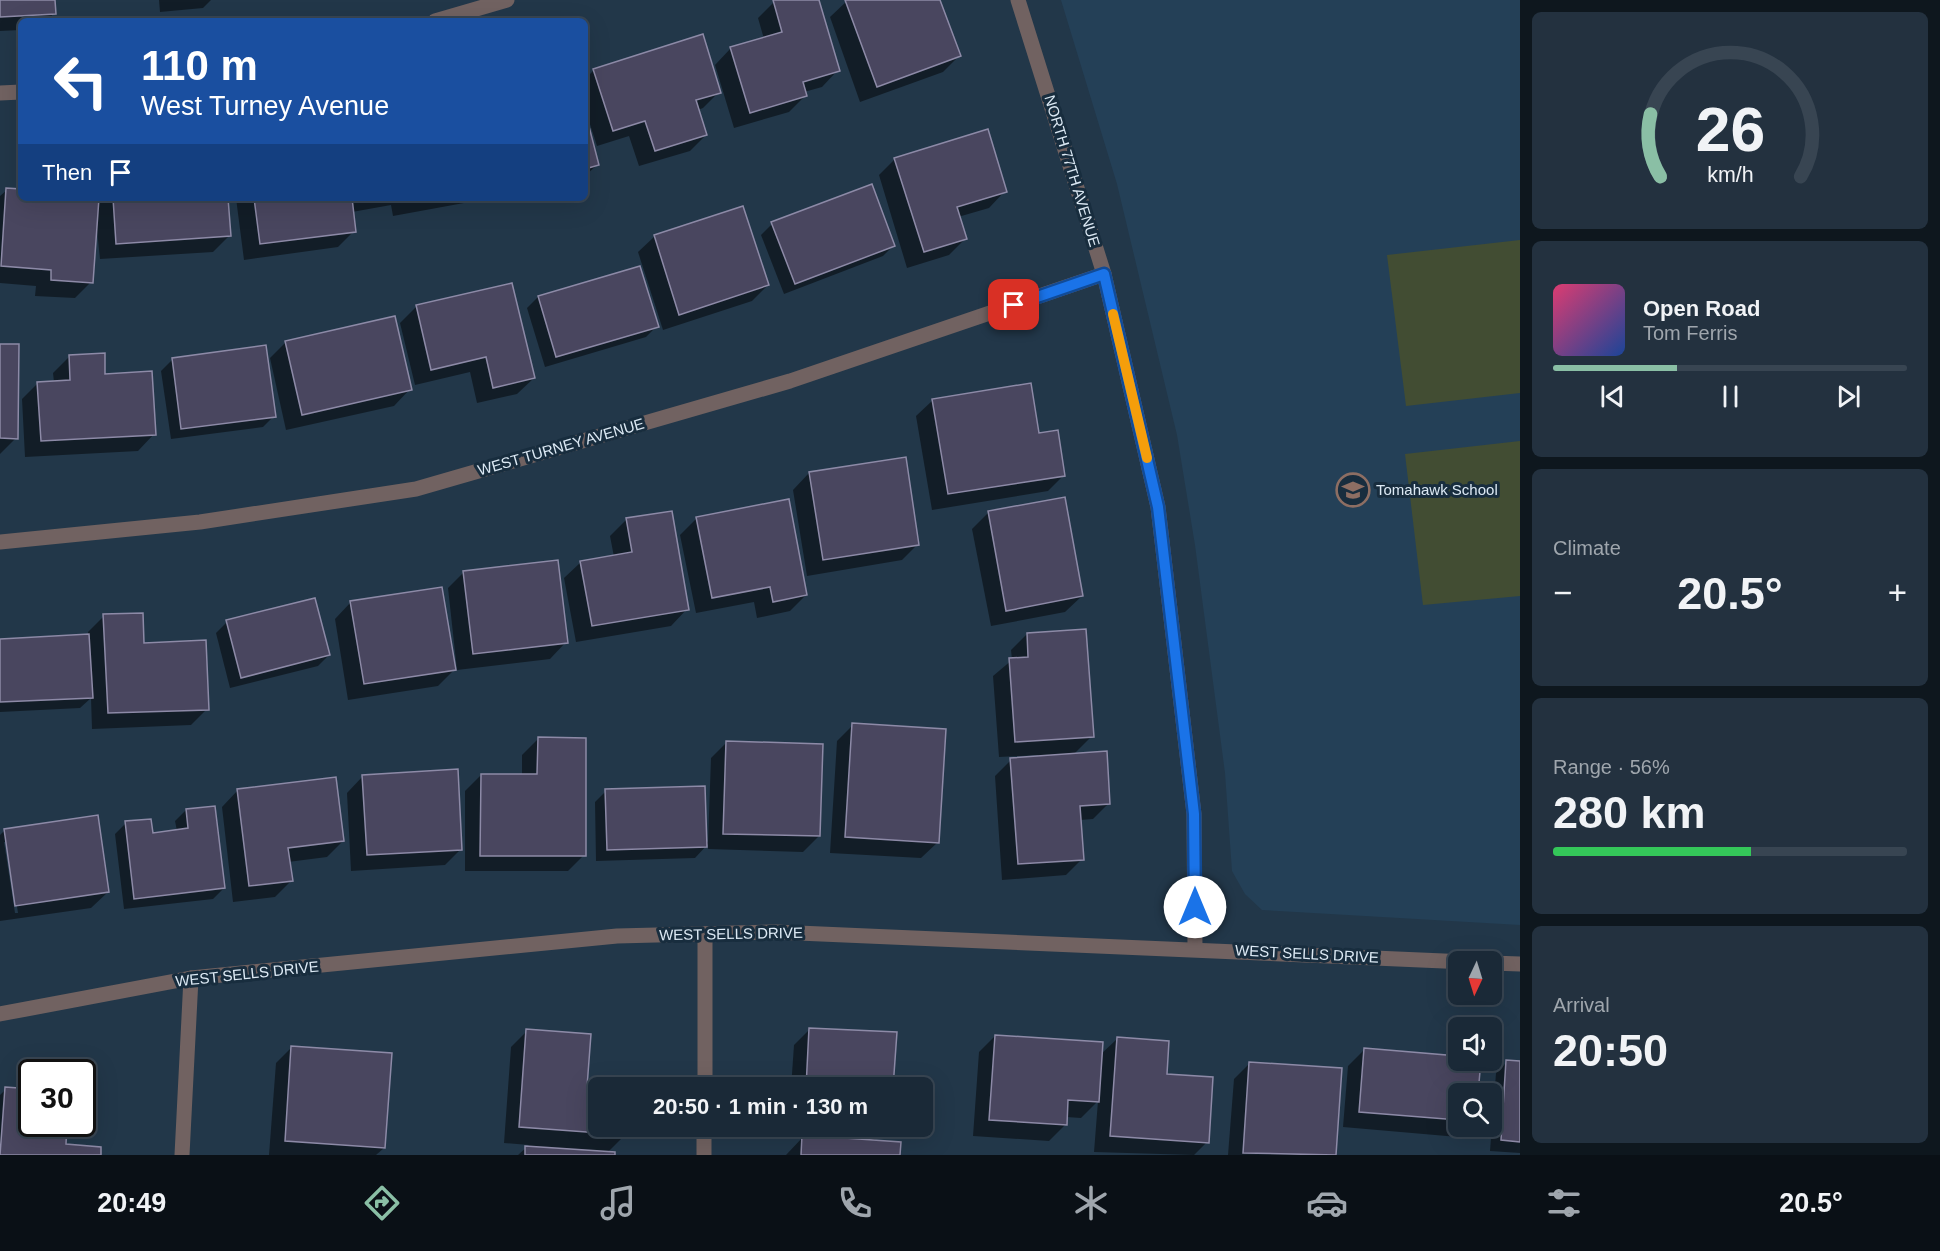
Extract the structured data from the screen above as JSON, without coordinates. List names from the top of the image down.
{
  "streets": {
    "street": ["NORTH 77TH AVENUE", "WEST TURNEY AVENUE", "WEST SELLS DRIVE"]
  },
  "crossings": [
    ["NORTH 77TH AVENUE", "WEST TURNEY AVENUE"],
    ["NORTH 77TH AVENUE", "WEST SELLS DRIVE"]
  ],
  "places": {
    "school or university": ["Tomahawk School"]
  },
  "north": "bottom",
  "page": {
    "turn": ["110 m", "West Turney Avenue"],
    "then": "Then",
    "song": ["Open Road", "Tom Ferris"],
    "tile": [
      "Climate",
      ["Range · 56%", "280 km"],
      ["Arrival", "20:50"]
    ],
    "heat": ["−", "20.5°", "+"],
    "limit": "30",
    "trip": "20:50 · 1 min · 130 m",
    "tabs": ["20:49", "20.5°"],
    "gauge": ["26", "km/h"]
  }
}
